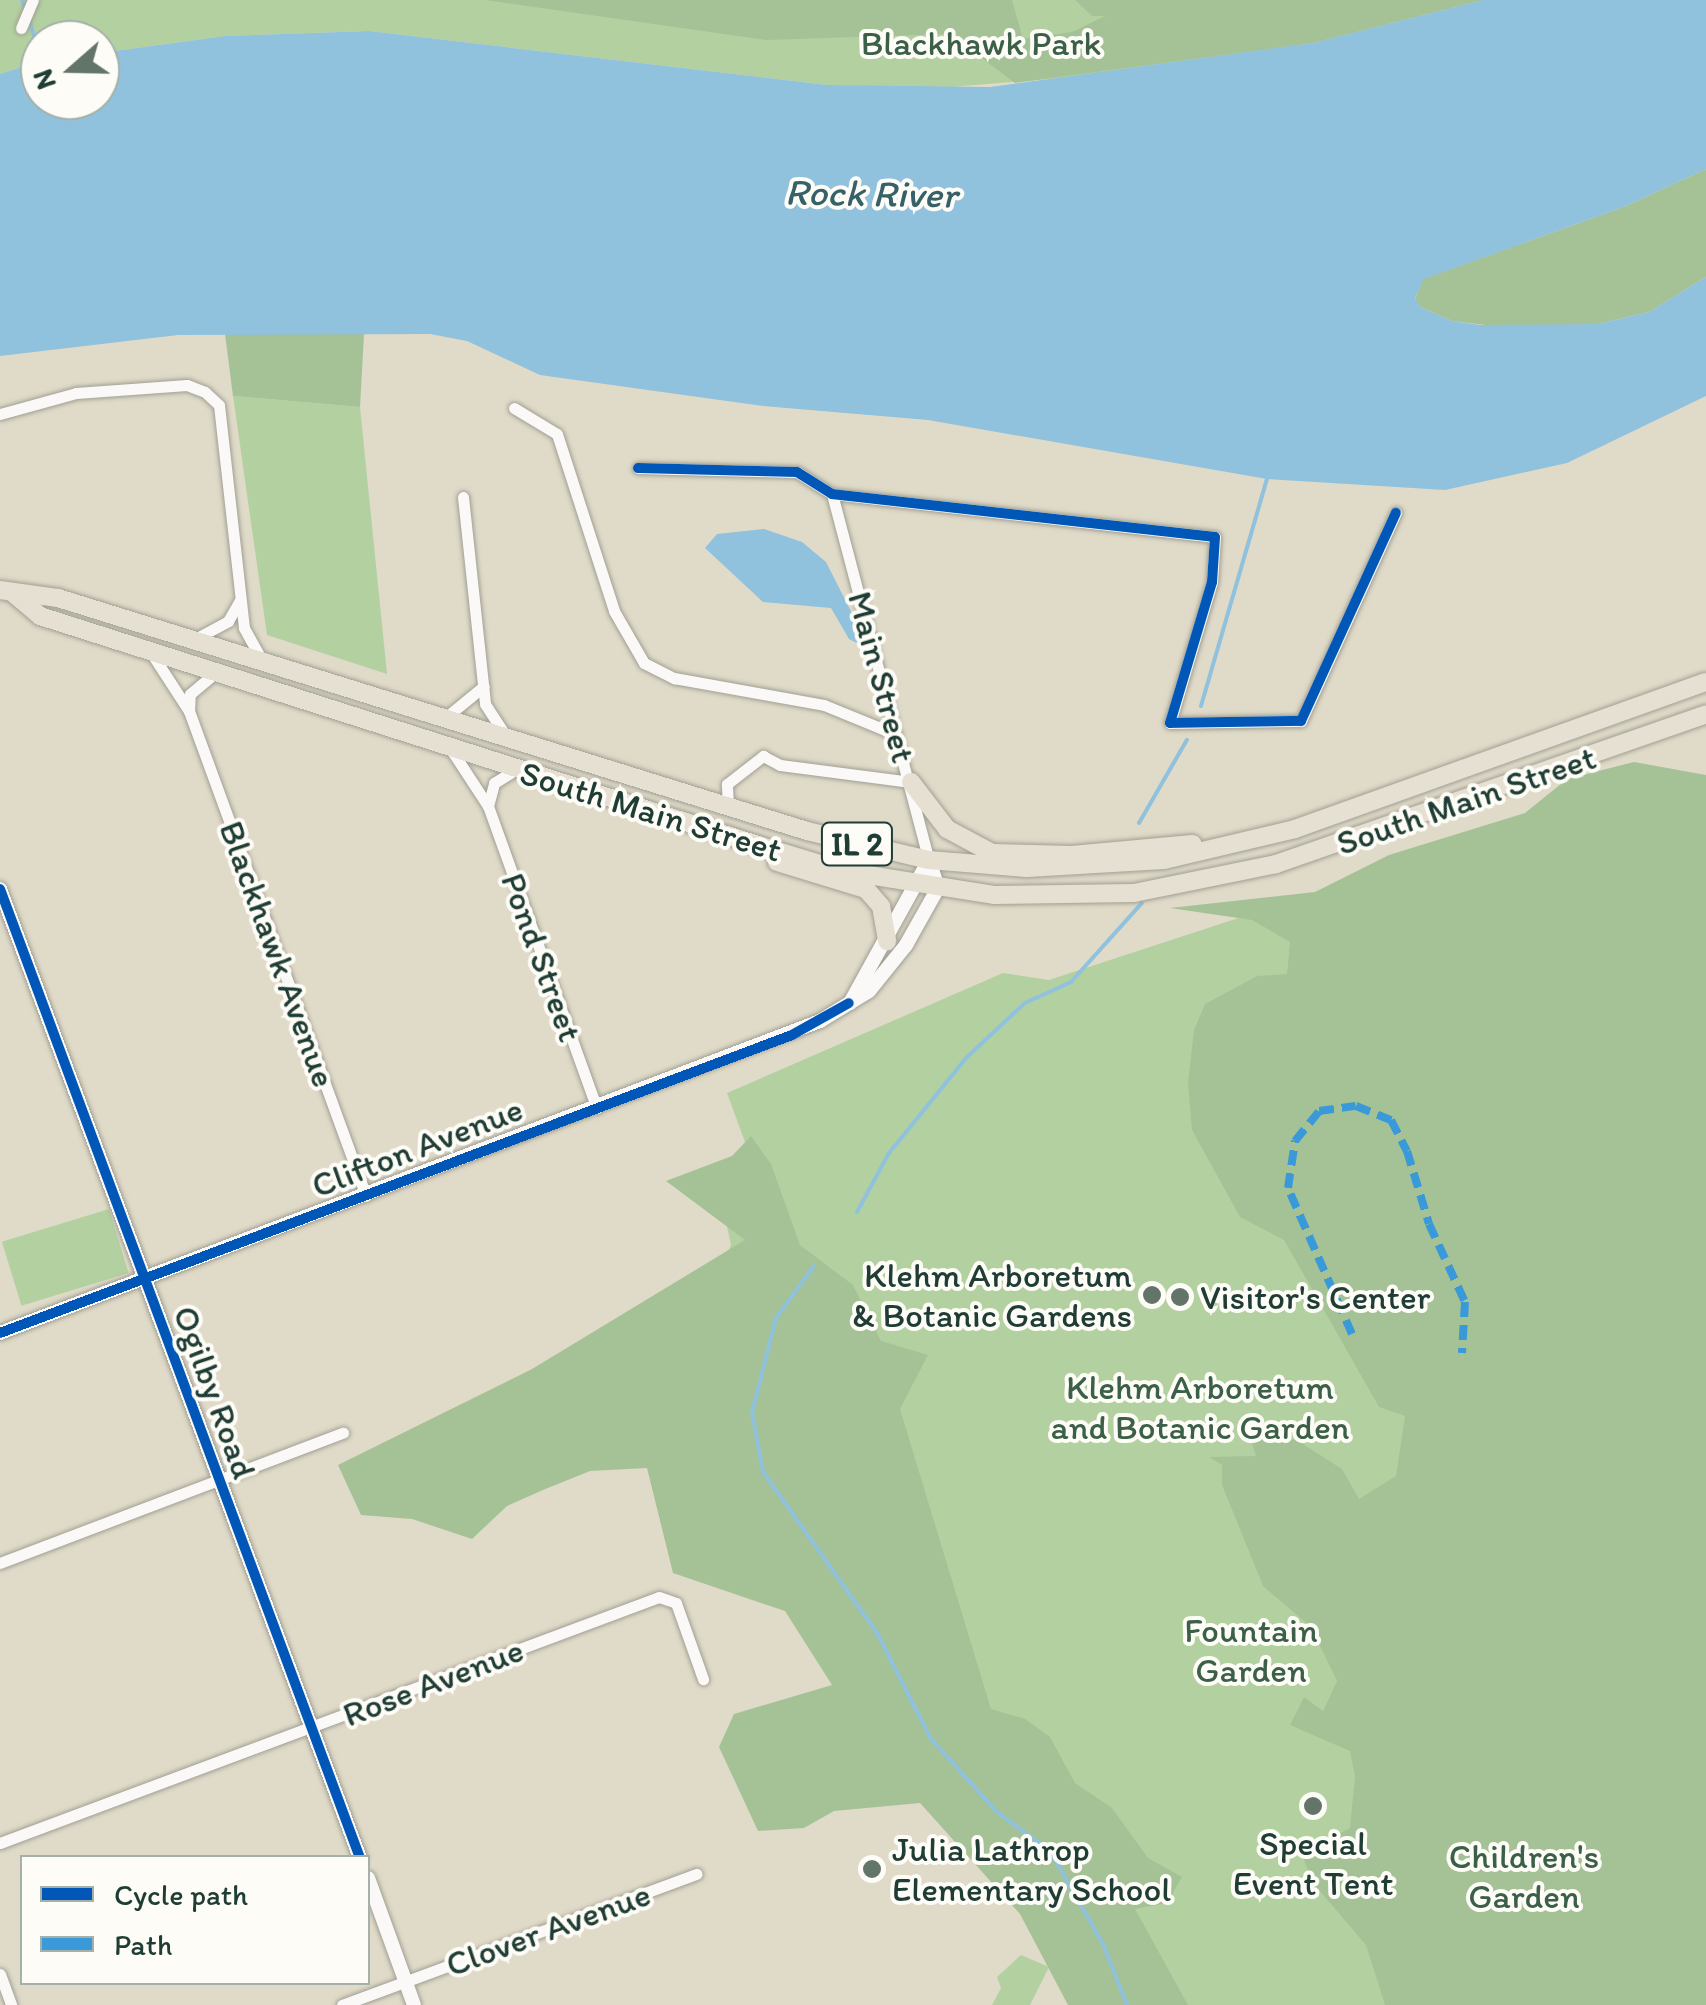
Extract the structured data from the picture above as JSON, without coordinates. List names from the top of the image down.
{
  "streets": {
    "main road": ["South Main Street", "IL 2"],
    "street": [
      "Main Street",
      "Blackhawk Avenue",
      "Pond Street",
      "Clifton Avenue",
      "Ogilby Road",
      "Rose Avenue",
      "Clover Avenue"
    ]
  },
  "crossings": [
    ["Main Street", "South Main Street"],
    ["South Main Street", "Blackhawk Avenue"],
    ["South Main Street", "Pond Street"],
    ["South Main Street", "Clifton Avenue"],
    ["Blackhawk Avenue", "Clifton Avenue"],
    ["Pond Street", "Clifton Avenue"],
    ["Clifton Avenue", "Ogilby Road"],
    ["Ogilby Road", "Rose Avenue"]
  ],
  "water": ["Rock River"],
  "parks": [
    "Blackhawk Park",
    "Klehm Arboretum and Botanic Garden",
    "Fountain Garden",
    "Children's Garden"
  ],
  "places": [
    "Klehm Arboretum & Botanic Gardens",
    "Visitor's Center",
    "Special Event Tent",
    "Julia Lathrop Elementary School"
  ],
  "legend": ["Cycle path", "Path"],
  "north": "left"
}
